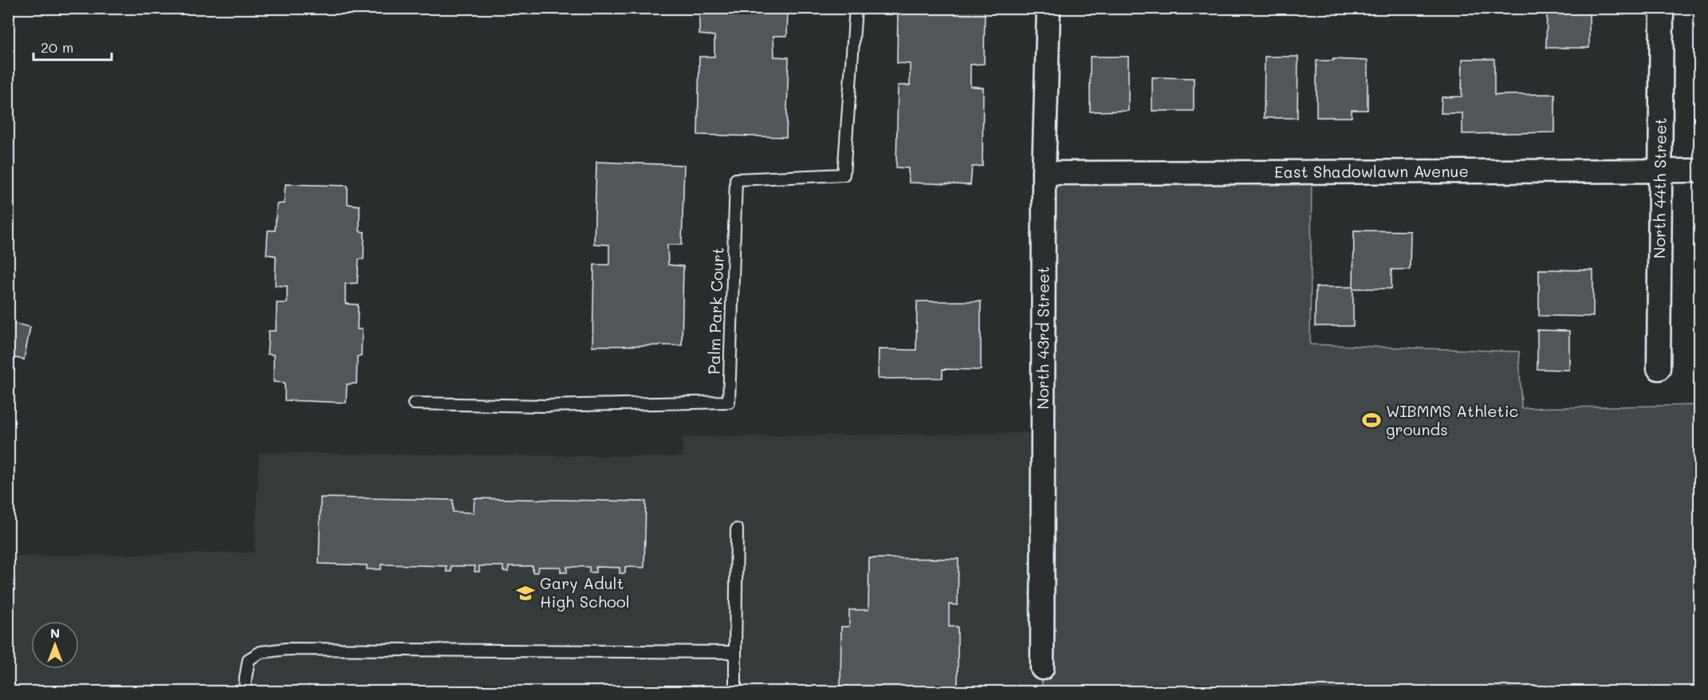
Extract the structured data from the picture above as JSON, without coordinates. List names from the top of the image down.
{
  "streets": {
    "street": ["East Shadowlawn Avenue", "North 44th Street", "North 43rd Street"],
    "lane": ["Palm Park Court"]
  },
  "crossings": [
    ["East Shadowlawn Avenue", "North 44th Street"],
    ["East Shadowlawn Avenue", "North 43rd Street"]
  ],
  "places": {
    "sports": ["WIBMMS Athletic grounds"],
    "school or university": ["Gary Adult High School"]
  },
  "scale_bar": "20 m",
  "north": "top"
}
